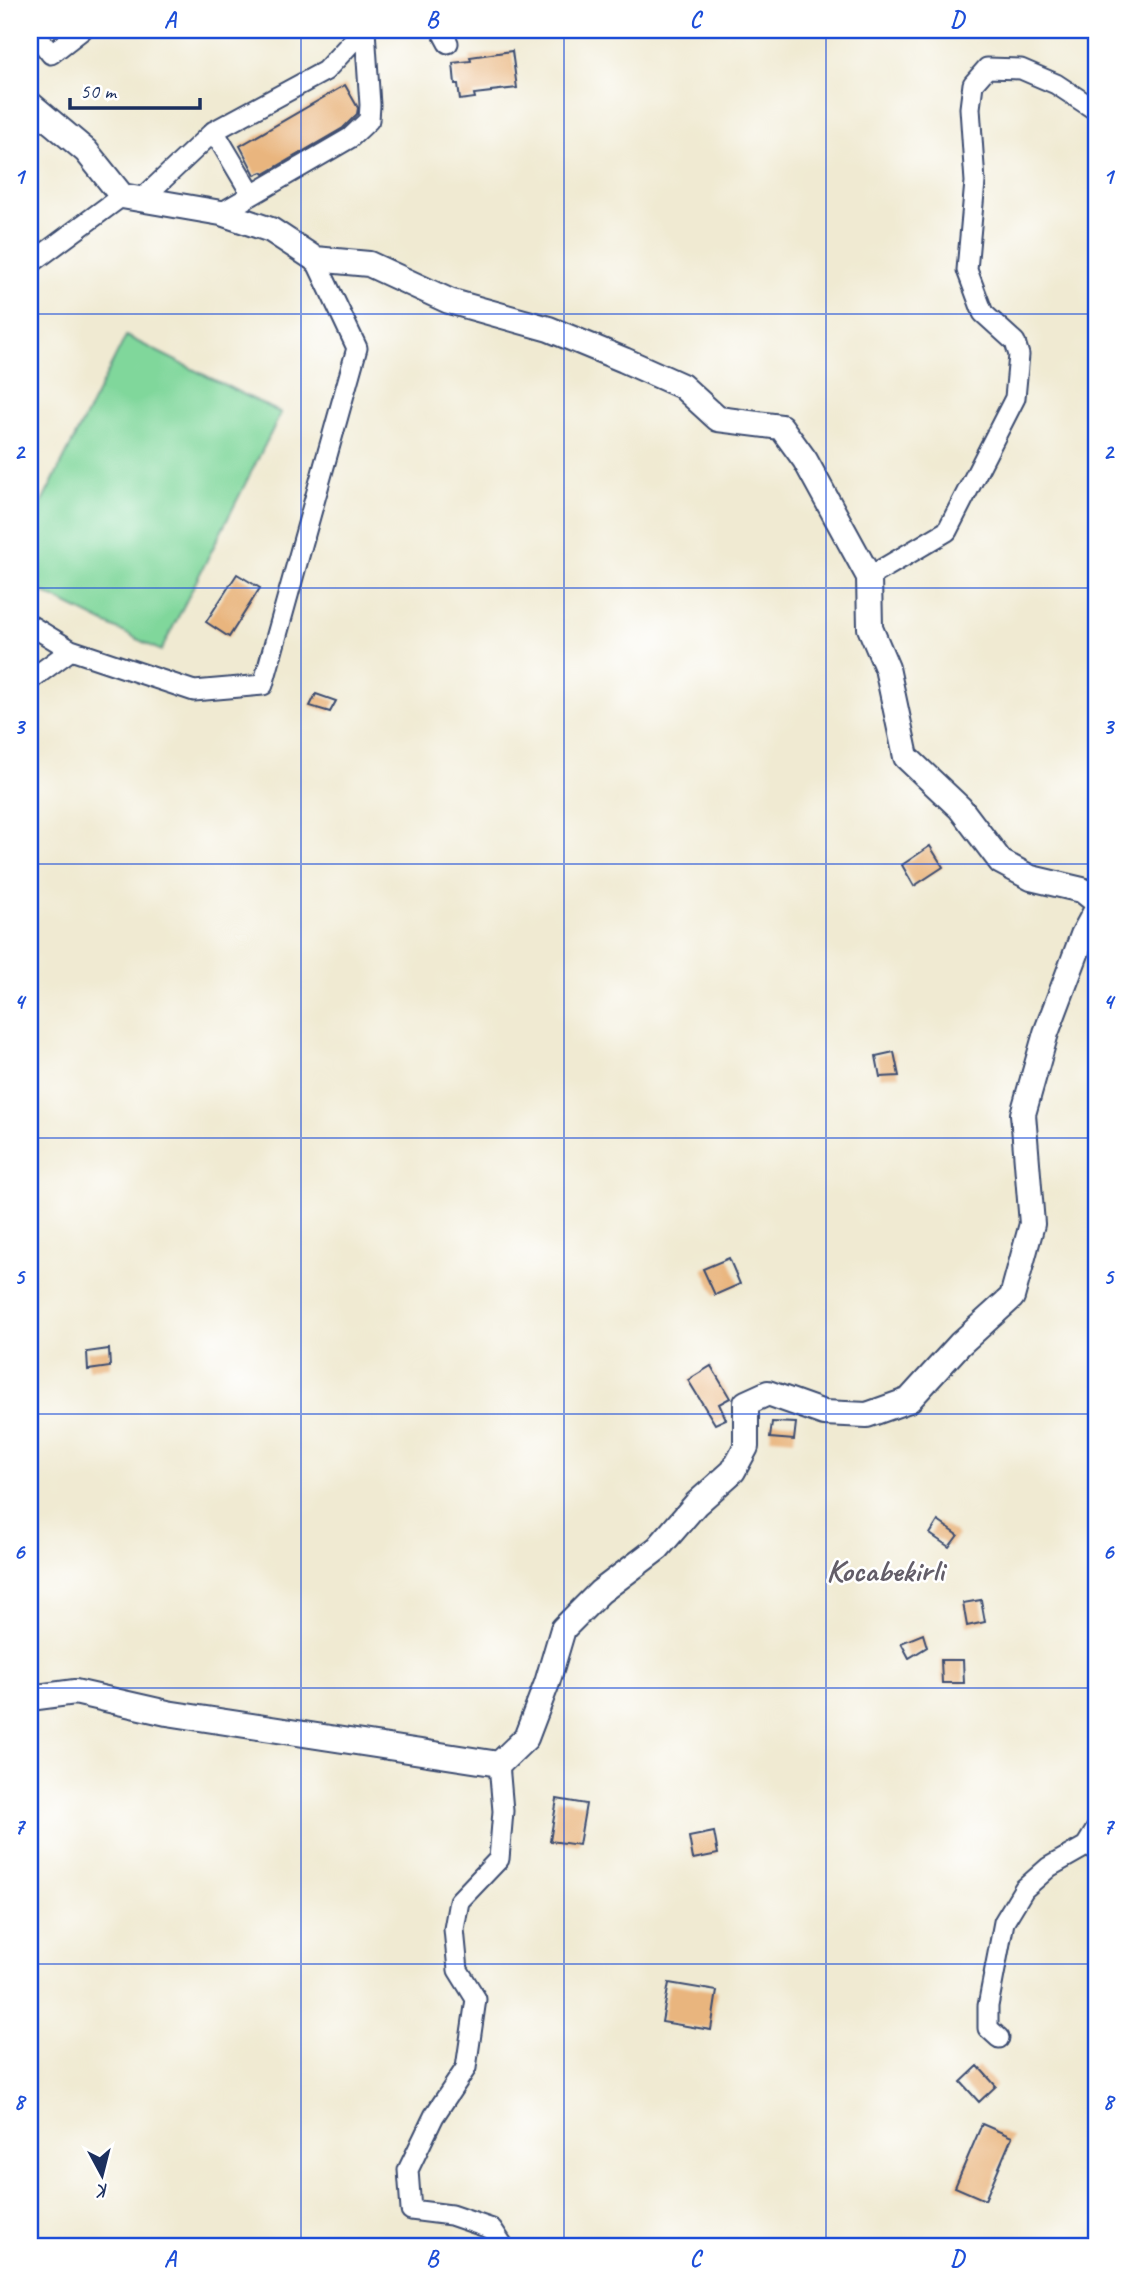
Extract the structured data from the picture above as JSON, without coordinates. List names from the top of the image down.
{
  "districts": ["Kocabekirli"],
  "scale_bar": "50 m",
  "north": "bottom",
  "grid": {
    "columns": [
      "A",
      "B",
      "C",
      "D"
    ],
    "rows": [
      "1",
      "2",
      "3",
      "4",
      "5",
      "6",
      "7",
      "8"
    ]
  }
}
